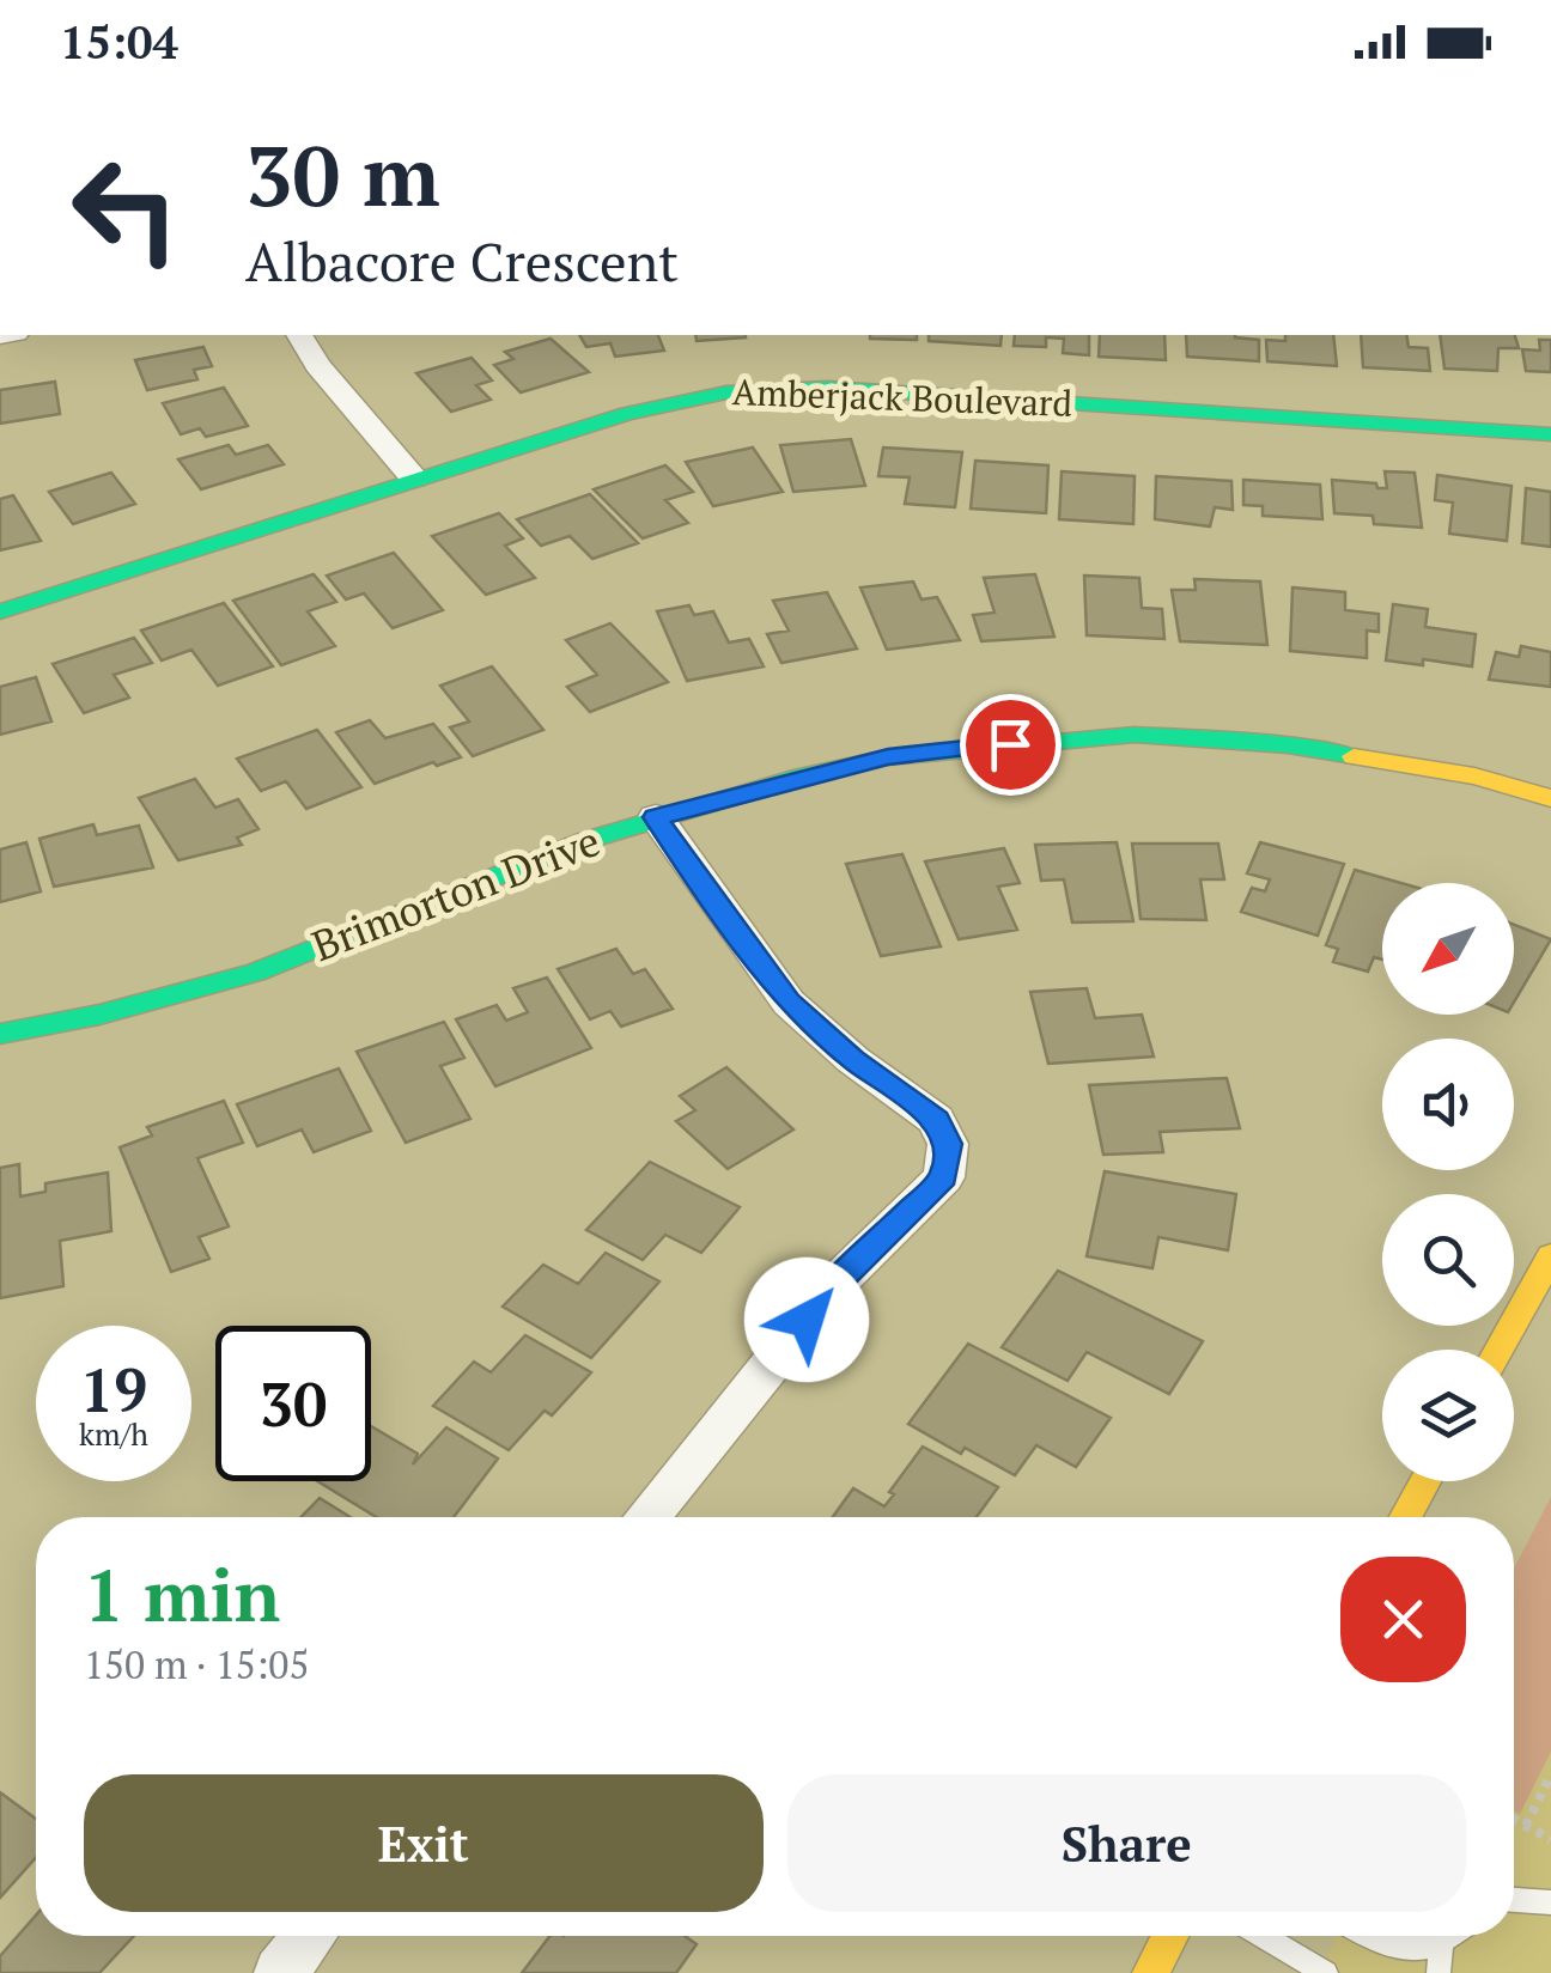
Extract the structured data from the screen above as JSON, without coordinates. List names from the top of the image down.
{
  "streets": {
    "street": ["Amberjack Boulevard", "Brimorton Drive"]
  },
  "north": "bottom left",
  "page": {
    "status": "15:04",
    "turn": ["30 m", "Albacore Crescent"],
    "speed": "19 km/h",
    "limit": "30",
    "heading": ["1 min", "150 m · 15:05"],
    "buttons": ["Exit", "Share"]
  }
}
